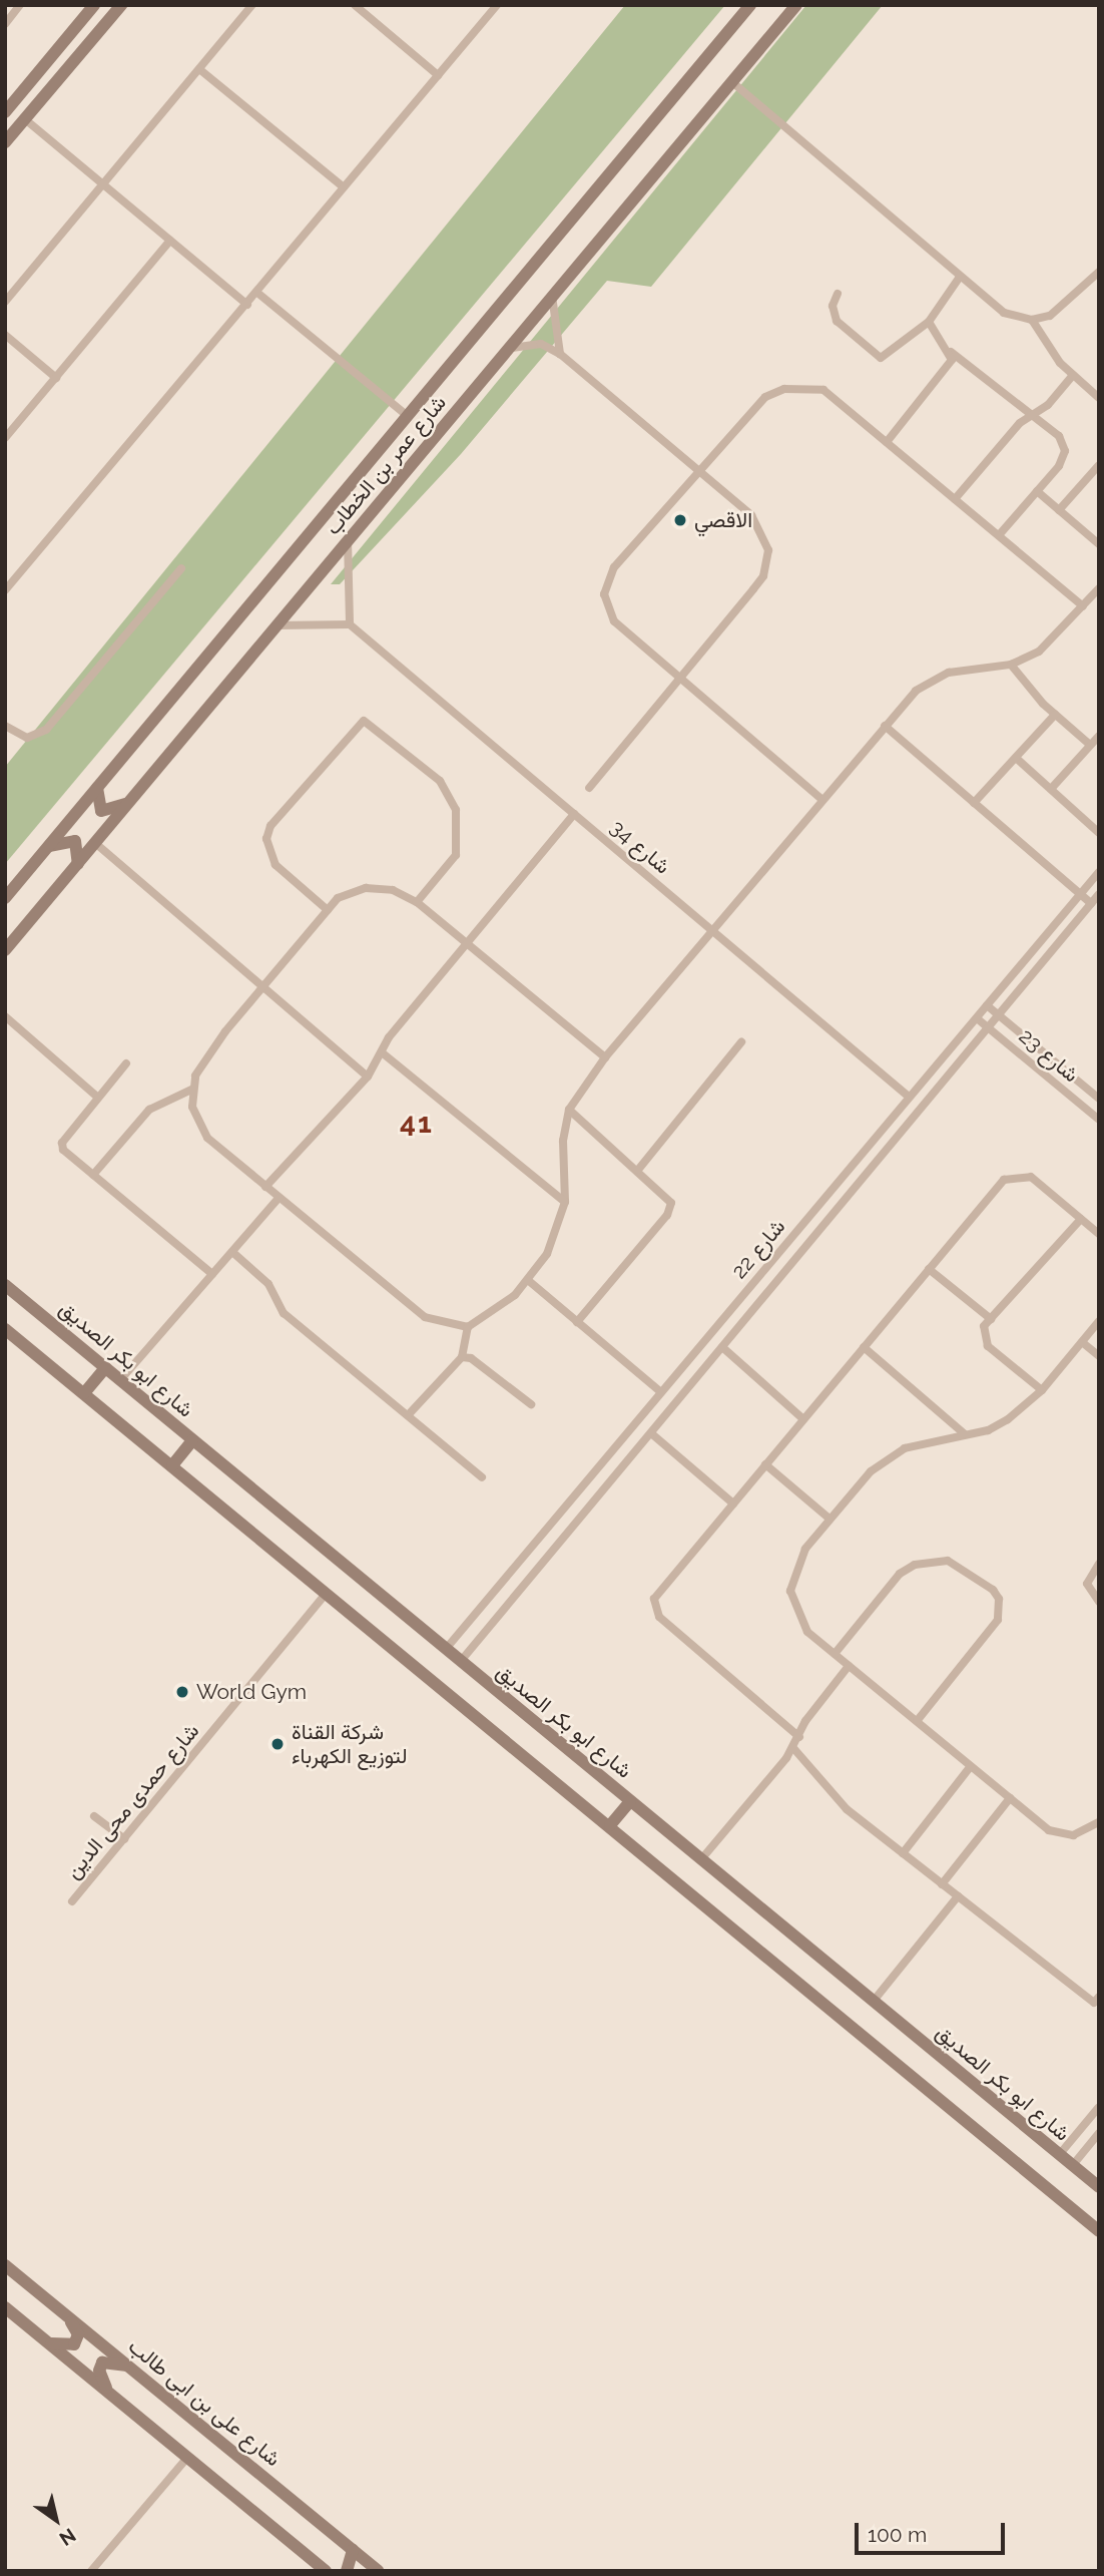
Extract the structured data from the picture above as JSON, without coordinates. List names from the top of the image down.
{
  "streets": {
    "street": [
      "شارع عمر بن الخطاب",
      "شارع 34",
      "شارع 23",
      "شارع 22",
      "شارع ابو بكر الصديق",
      "شارع حمدى محى الدين",
      "شارع على بن ابى طالب"
    ]
  },
  "crossings": [
    ["شارع 34", "شارع 22"],
    ["شارع 23", "شارع 22"],
    ["شارع 22", "شارع ابو بكر الصديق"]
  ],
  "districts": ["41"],
  "places": ["الاقصي", "World Gym", "شركة القناة لتوزيع الكهرباء"],
  "scale_bar": "100 m",
  "north": "bottom right"
}
